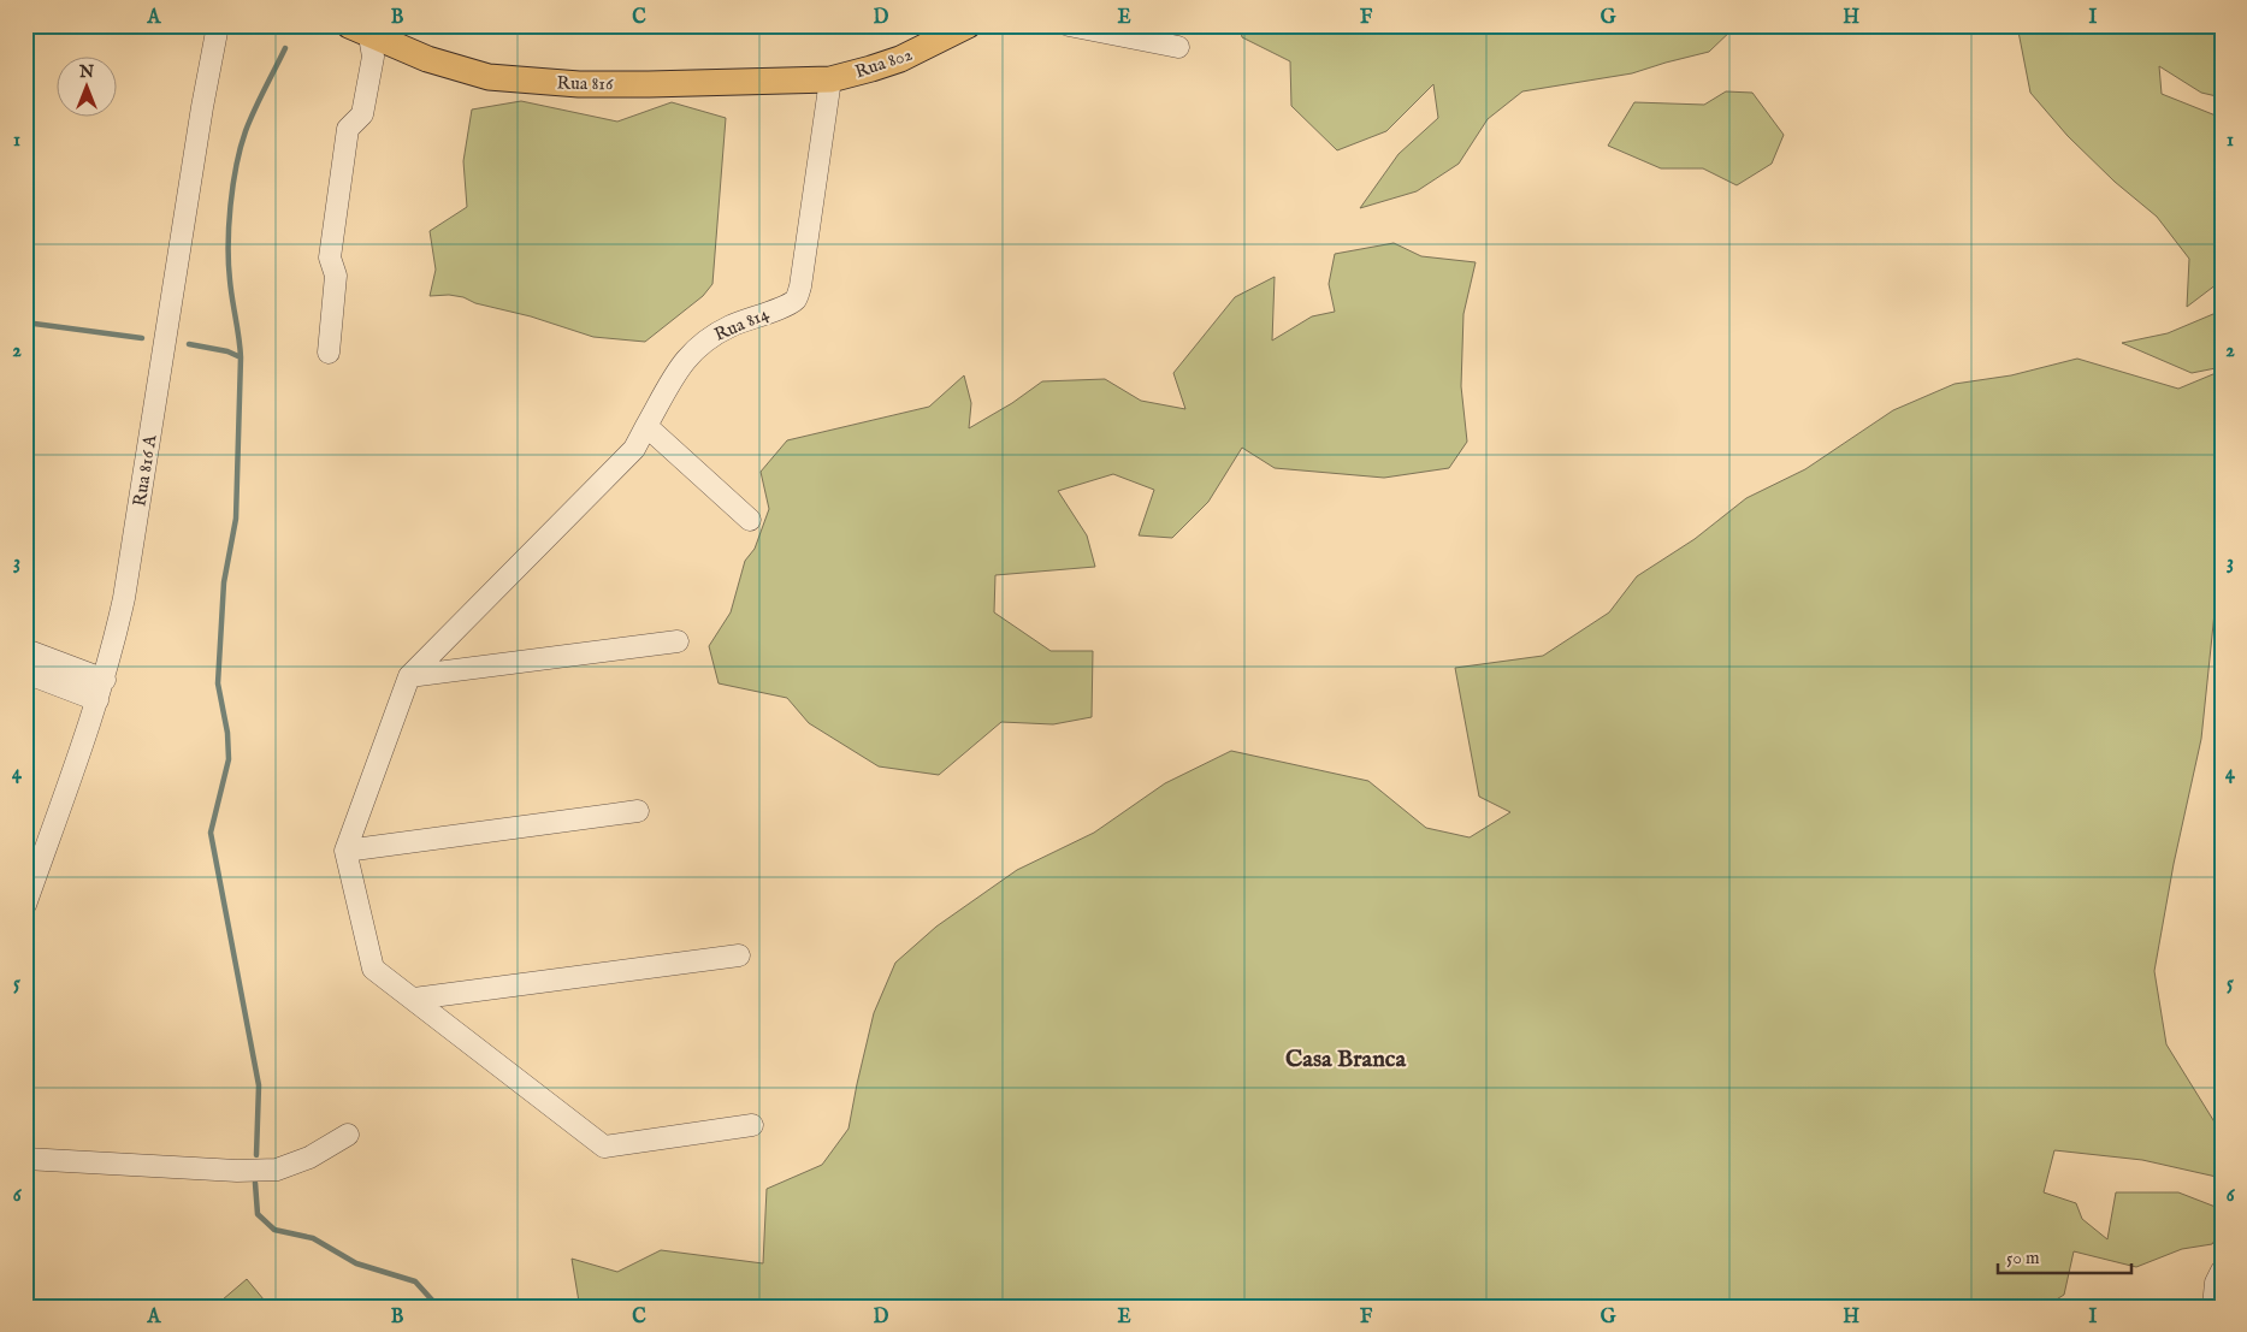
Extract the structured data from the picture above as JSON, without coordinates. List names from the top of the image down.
{
  "streets": {
    "main road": ["Rua 802", "Rua 816"],
    "street": ["Rua 814", "Rua 816 A"]
  },
  "crossings": [
    ["Rua 802", "Rua 816"],
    ["Rua 802", "Rua 814"],
    ["Rua 816", "Rua 814"]
  ],
  "districts": ["Casa Branca"],
  "scale_bar": "50 m",
  "north": "top",
  "grid": {
    "columns": [
      "A",
      "B",
      "C",
      "D",
      "E",
      "F",
      "G",
      "H",
      "I"
    ],
    "rows": [
      "1",
      "2",
      "3",
      "4",
      "5",
      "6"
    ]
  }
}
